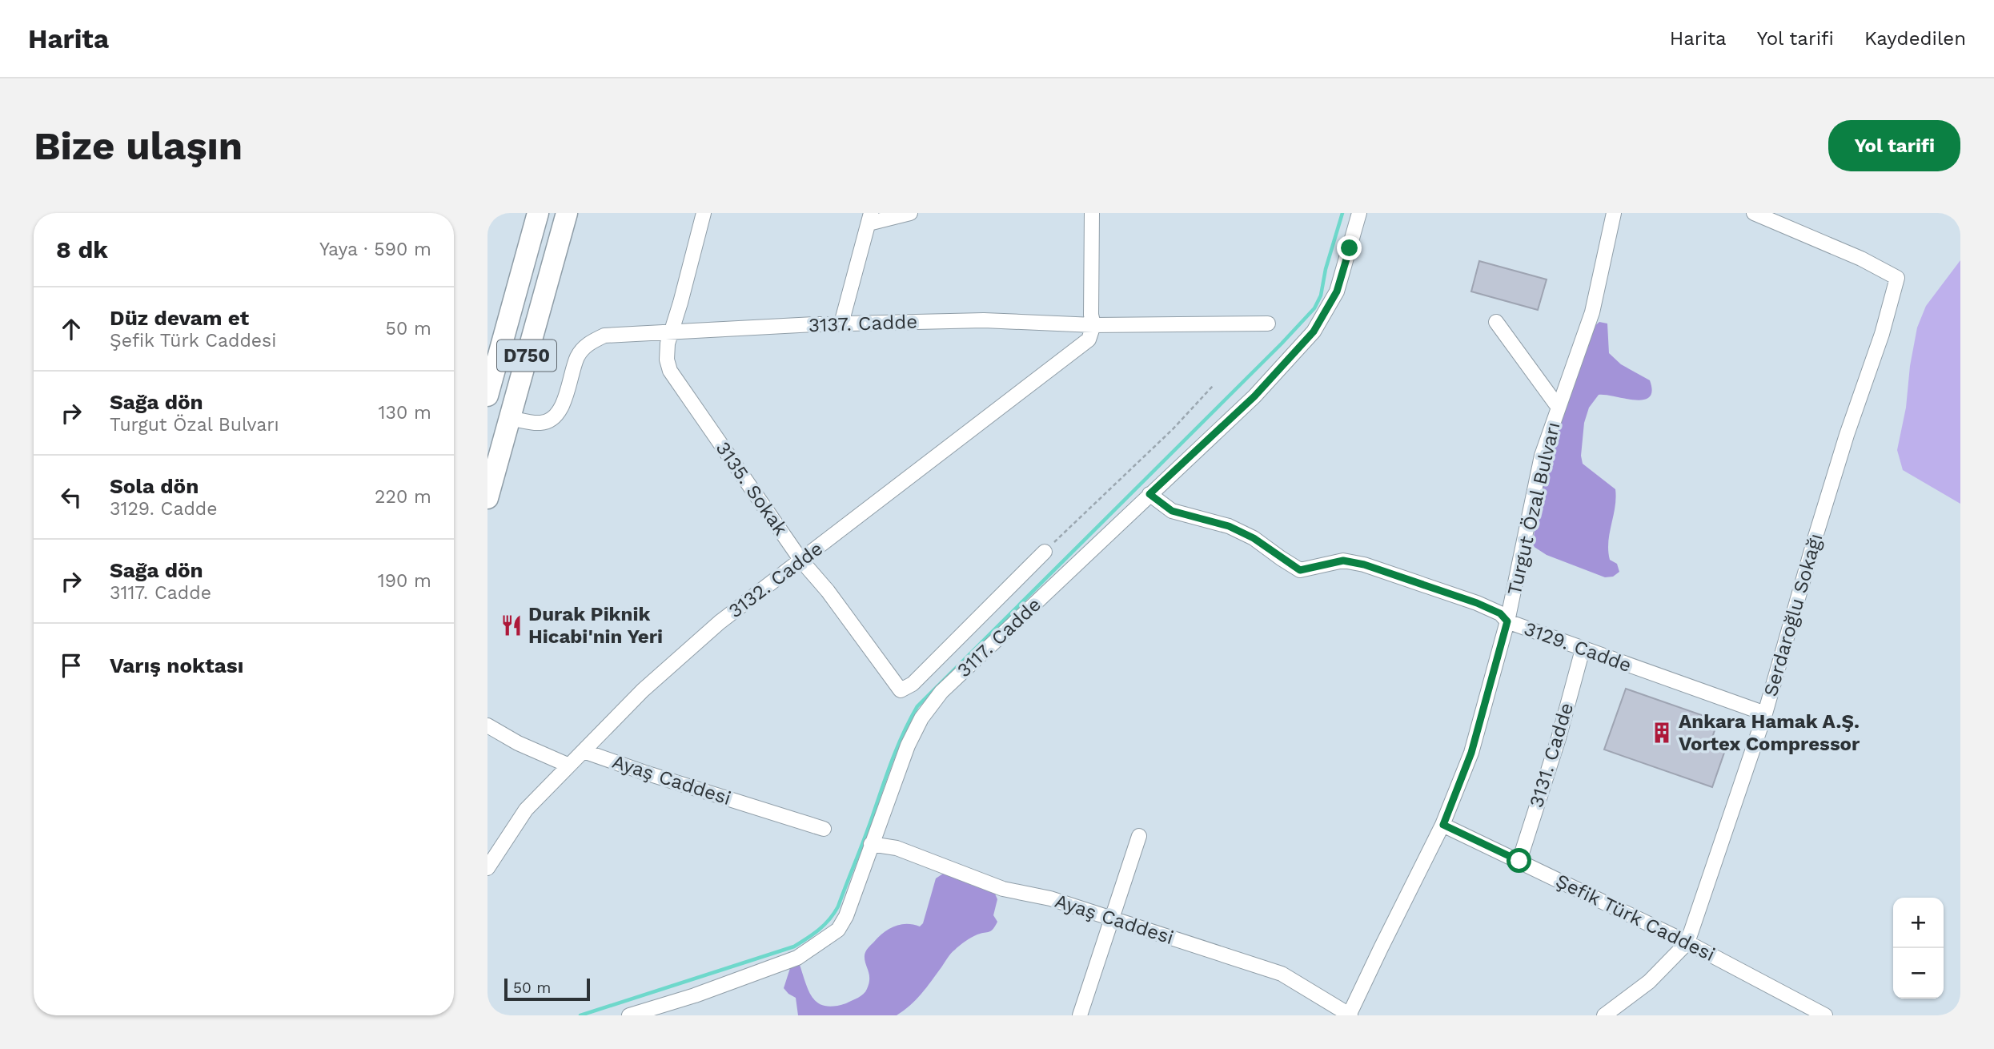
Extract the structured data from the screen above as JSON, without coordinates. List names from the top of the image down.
{
  "streets": {
    "highway": ["D750"],
    "street": [
      "3137. Cadde",
      "3135. Sokak",
      "Turgut Özal Bulvarı",
      "3132. Cadde",
      "Serdaroğlu Sokağı",
      "3117. Cadde",
      "3129. Cadde",
      "3131. Cadde",
      "Ayaş Caddesi",
      "Şefik Türk Caddesi"
    ]
  },
  "crossings": [
    ["3137. Cadde", "D750"],
    ["3137. Cadde", "3135. Sokak"],
    ["3137. Cadde", "3132. Cadde"],
    ["3135. Sokak", "3132. Cadde"],
    ["Turgut Özal Bulvarı", "3129. Cadde"],
    ["Turgut Özal Bulvarı", "Ayaş Caddesi"],
    ["Turgut Özal Bulvarı", "Şefik Türk Caddesi"],
    ["3132. Cadde", "Ayaş Caddesi"],
    ["Serdaroğlu Sokağı", "3129. Cadde"],
    ["Serdaroğlu Sokağı", "Şefik Türk Caddesi"],
    ["3117. Cadde", "3129. Cadde"],
    ["3117. Cadde", "Ayaş Caddesi"],
    ["3129. Cadde", "3131. Cadde"],
    ["3131. Cadde", "Şefik Türk Caddesi"]
  ],
  "places": {
    "restaurant": ["Durak Piknik Hicabi'nin Yeri"],
    "building": ["Ankara Hamak A.Ş. Vortex Compressor"]
  },
  "scale_bar": "50 m",
  "page": {
    "header": "Harita",
    "nav": ["Harita", "Yol tarifi", "Kaydedilen"],
    "buttons": "Yol tarifi",
    "title": "Bize ulaşın",
    "heading": ["8 dk", "Yaya · 590 m"],
    "list": [
      ["Düz devam et", "Şefik Türk Caddesi", "50 m"],
      ["Sağa dön", "Turgut Özal Bulvarı", "130 m"],
      ["Sola dön", "3129. Cadde", "220 m"],
      ["Sağa dön", "3117. Cadde", "190 m"],
      "Varış noktası"
    ],
    "map_buttons": ["+", "−"],
    "scale": "50 m"
  }
}
